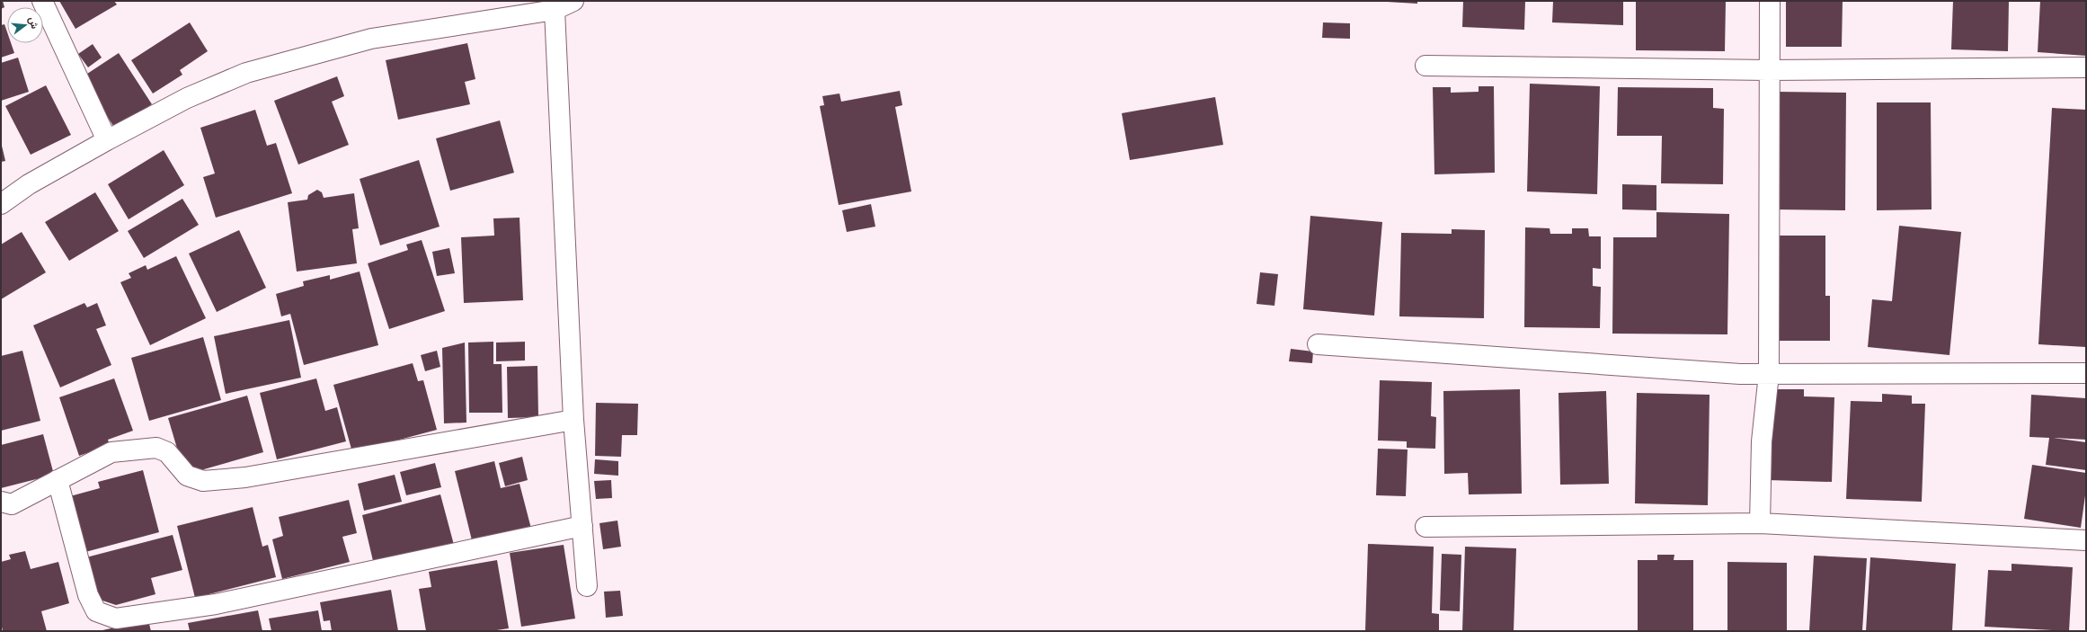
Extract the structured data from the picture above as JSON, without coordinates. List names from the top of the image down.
{
  "north": "right"
}
